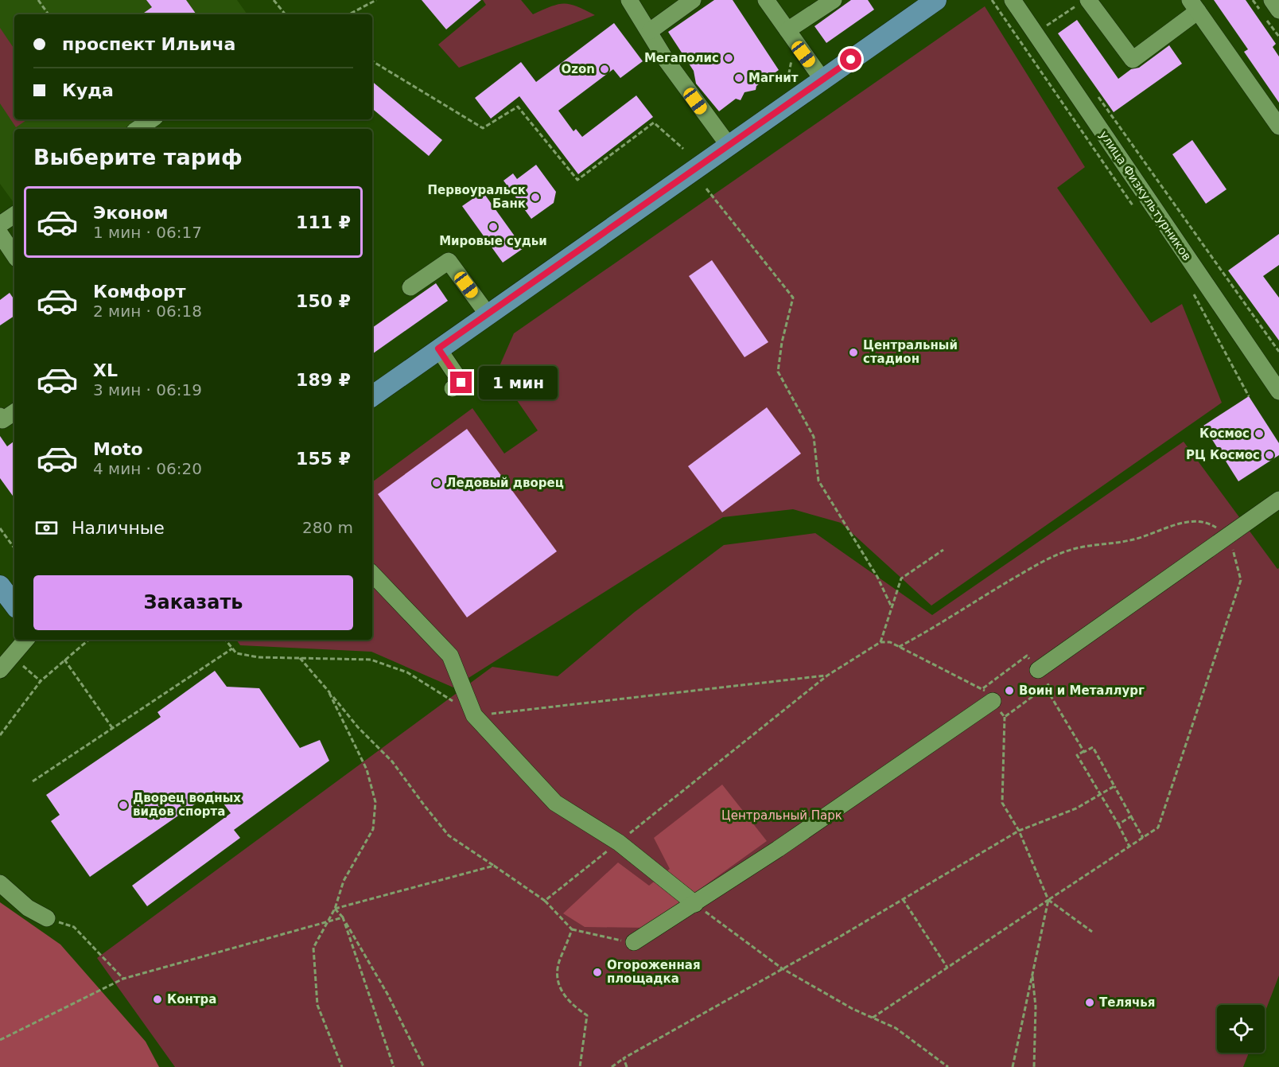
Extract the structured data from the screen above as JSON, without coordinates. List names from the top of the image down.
{
  "streets": {
    "street": ["улица Физкультурников"]
  },
  "parks": ["Центральный Парк"],
  "places": [
    "Мегаполис",
    "Ozon",
    "Магнит",
    "Первоуральск Банк",
    "Мировые судьи",
    "Центральный стадион",
    "Космос",
    "РЦ Космос",
    "Ледовый дворец",
    "Воин и Металлург",
    "Дворец водных видов спорта",
    "Огороженная площадка",
    "Контра",
    "Телячья"
  ],
  "page": {
    "banner": ["проспект Ильича", "Куда"],
    "heading": "Выберите тариф",
    "list": [
      {
        "name": "Эконом",
        "note": "1 мин · 06:17",
        "value": "111 ₽"
      },
      {
        "name": "Комфорт",
        "note": "2 мин · 06:18",
        "value": "150 ₽"
      },
      {
        "name": "XL",
        "note": "3 мин · 06:19",
        "value": "189 ₽"
      },
      {
        "name": "Moto",
        "note": "4 мин · 06:20",
        "value": "155 ₽"
      }
    ],
    "bubble": "1 мин",
    "pay": ["Наличные", "280 m"],
    "buttons": "Заказать"
  }
}
